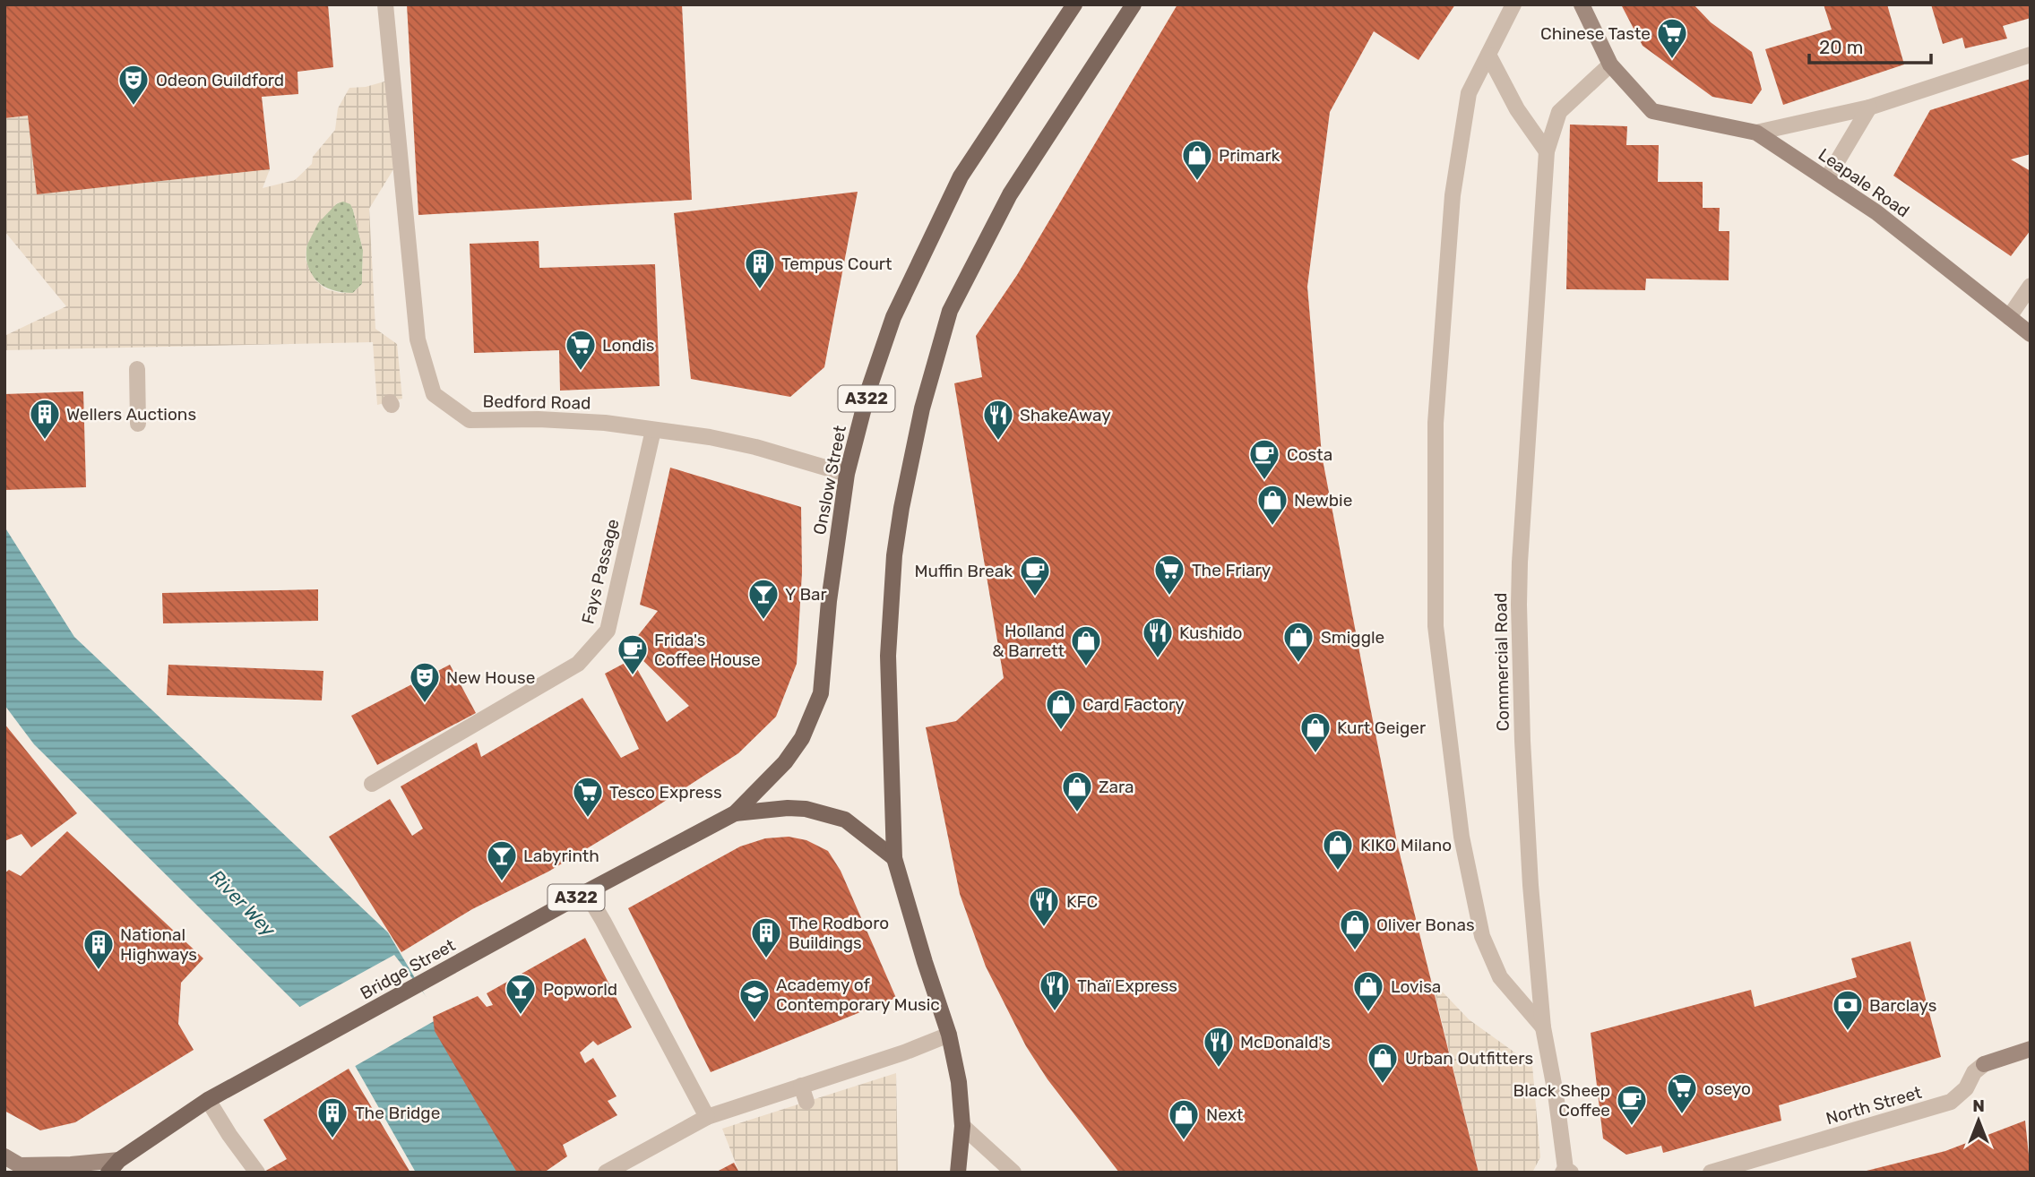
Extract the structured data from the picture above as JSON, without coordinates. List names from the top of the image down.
{
  "streets": {
    "main road": ["A322", "Onslow Street", "Bridge Street"],
    "street": [
      "Leapale Road",
      "Bedford Road",
      "Fays Passage",
      "Commercial Road",
      "North Street"
    ]
  },
  "crossings": [
    ["Leapale Road", "Commercial Road"],
    ["A322", "Onslow Street"],
    ["A322", "Bridge Street"],
    ["Bedford Road", "Onslow Street"],
    ["Bedford Road", "Fays Passage"],
    ["Onslow Street", "Bridge Street"]
  ],
  "water": ["River Wey"],
  "places": {
    "supermarket": [
      "Chinese Taste",
      "Londis",
      "The Friary",
      "Tesco Express",
      "oseyo"
    ],
    "theatre": ["Odeon Guildford", "New House"],
    "shop": [
      "Primark",
      "Newbie",
      "Smiggle",
      "Holland & Barrett",
      "Card Factory",
      "Kurt Geiger",
      "Zara",
      "KIKO Milano",
      "Oliver Bonas",
      "Lovisa",
      "Urban Outfitters",
      "Next"
    ],
    "building": [
      "Tempus Court",
      "Wellers Auctions",
      "The Rodboro Buildings",
      "National Highways",
      "The Bridge"
    ],
    "restaurant": [
      "ShakeAway",
      "Kushido",
      "KFC",
      "Thaï Express",
      "McDonald's"
    ],
    "cafe": [
      "Costa",
      "Muffin Break",
      "Frida's Coffee House",
      "Black Sheep Coffee"
    ],
    "bar": ["Y Bar", "Labyrinth", "Popworld"],
    "school or university": ["Academy of Contemporary Music"],
    "bank": ["Barclays"]
  },
  "scale_bar": "20 m",
  "north": "top"
}
